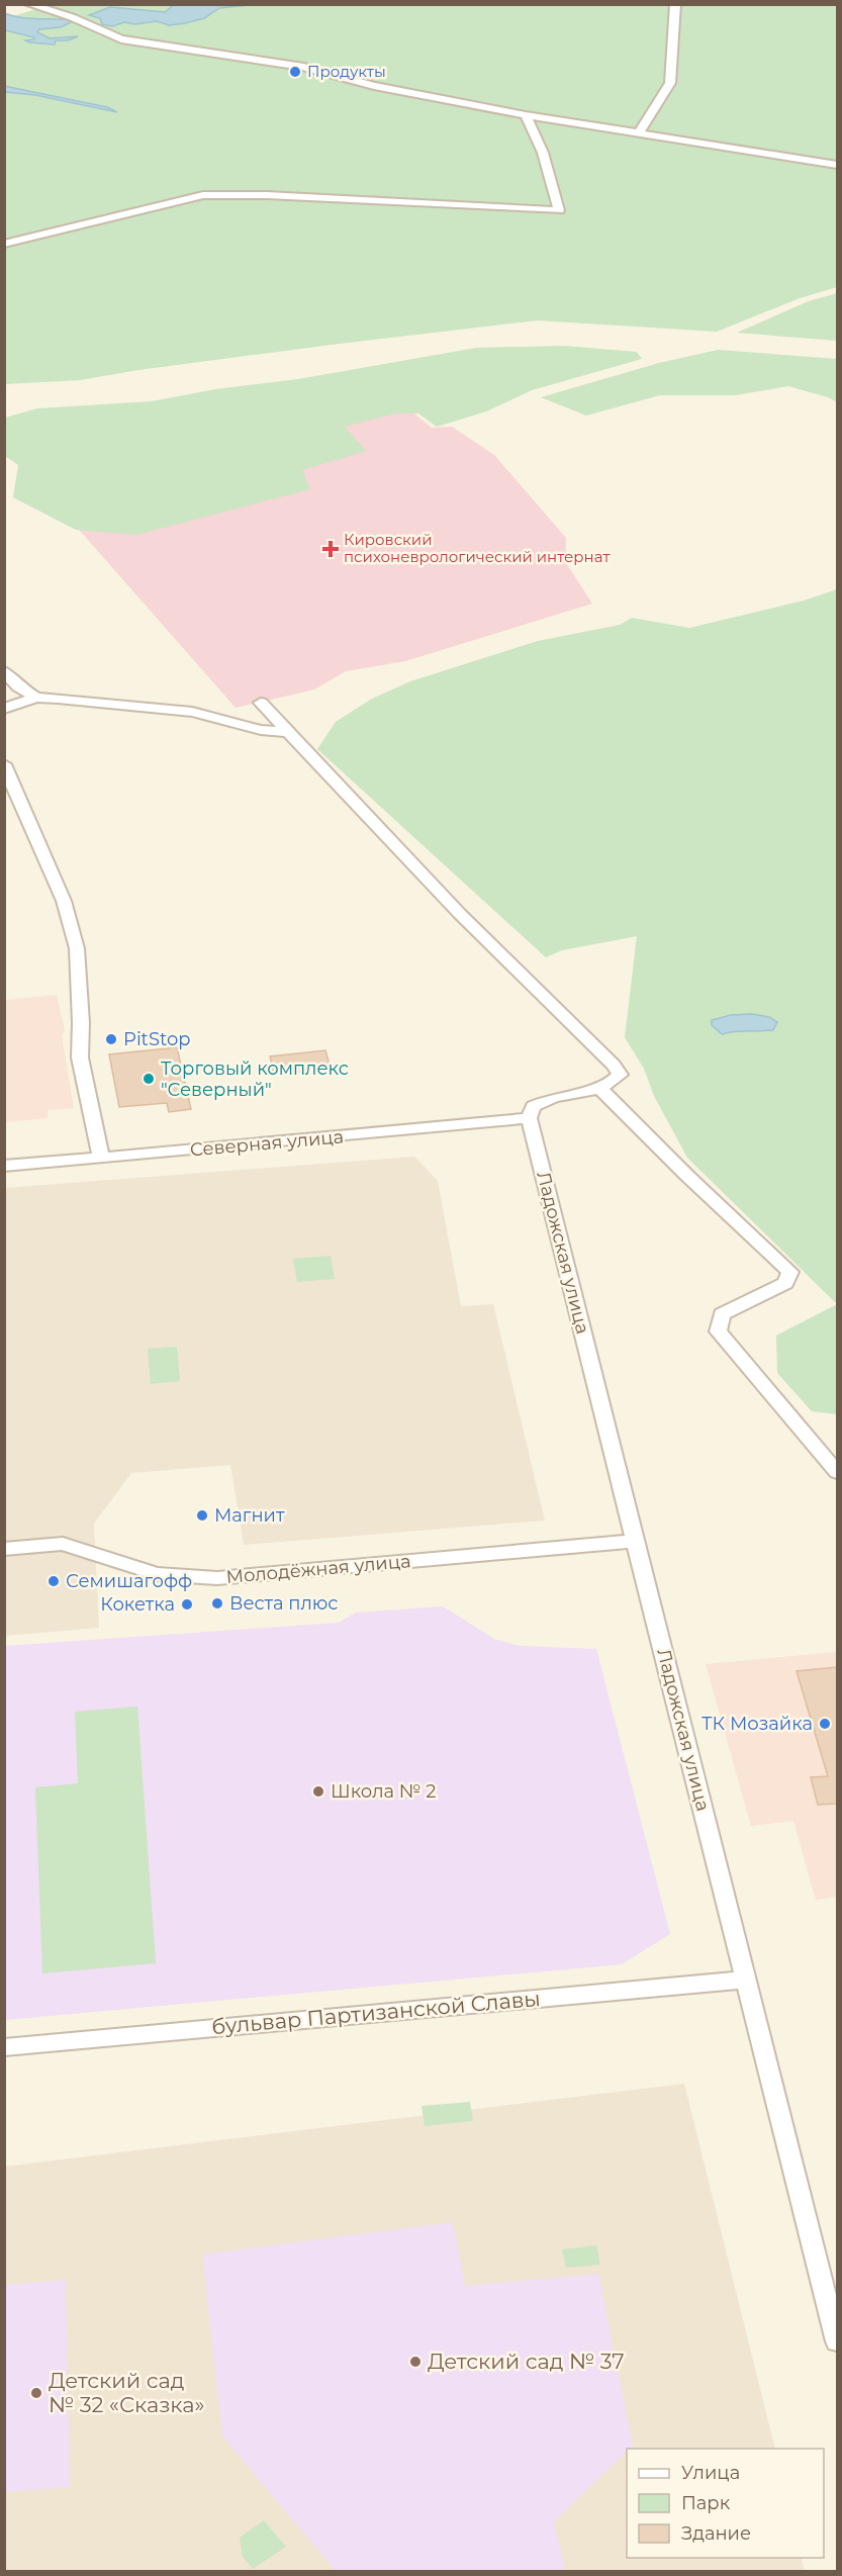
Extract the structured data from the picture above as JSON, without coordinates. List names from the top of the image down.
{
  "streets": {
    "street": [
      "Северная улица",
      "Ладожская улица",
      "Молодёжная улица",
      "бульвар Партизанской Славы"
    ]
  },
  "crossings": [
    ["Северная улица", "Ладожская улица"],
    ["Ладожская улица", "Молодёжная улица"],
    ["Ладожская улица", "бульвар Партизанской Славы"]
  ],
  "places": {
    "other": [
      "Продукты",
      "PitStop",
      "Торговый комплекс \"Северный\"",
      "Магнит",
      "Семишагофф",
      "Веста плюс",
      "Кокетка",
      "ТК Мозайка",
      "Школа № 2",
      "Детский сад № 37",
      "Детский сад № 32 «Сказка»"
    ],
    "health": ["Кировский психоневрологический интернат"]
  },
  "legend": ["Улица", "Парк", "Здание"]
}
